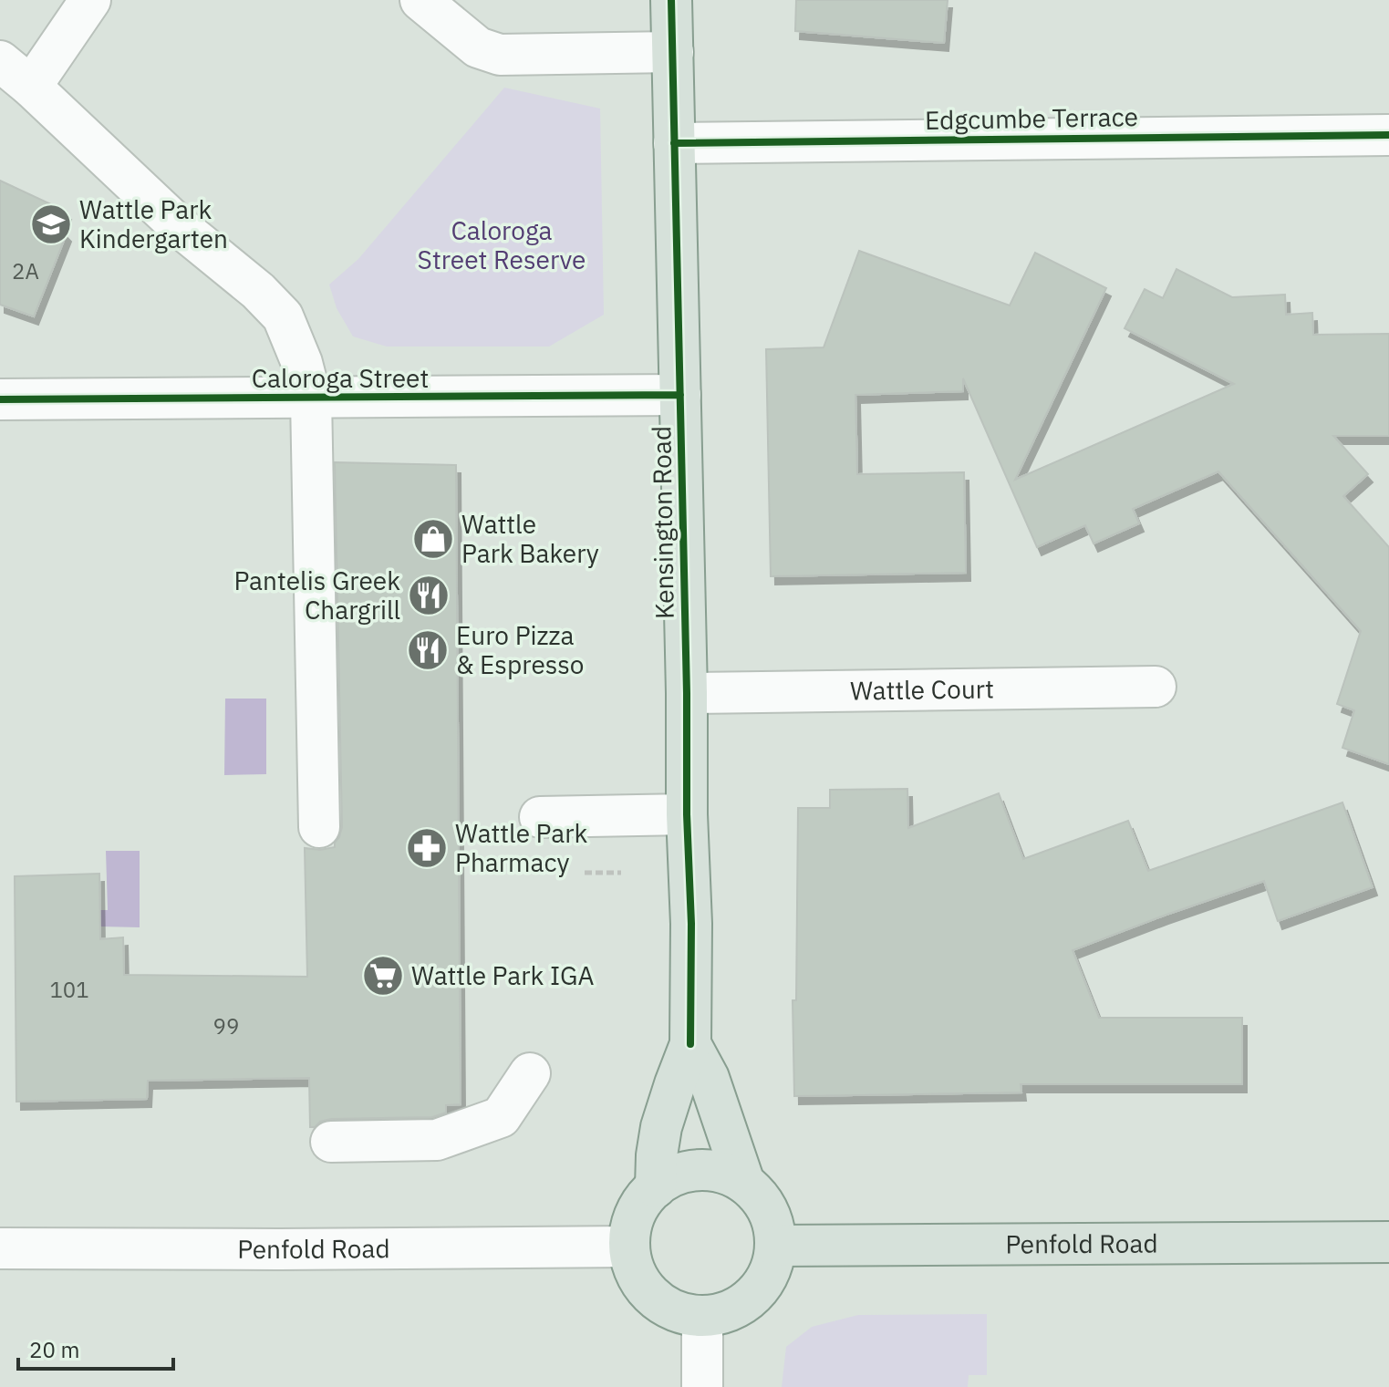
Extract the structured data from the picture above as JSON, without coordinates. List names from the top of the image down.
{
  "streets": {
    "main road": ["Kensington Road", "Penfold Road"],
    "street": ["Edgcumbe Terrace", "Caloroga Street", "Wattle Court"]
  },
  "crossings": [
    ["Edgcumbe Terrace", "Kensington Road"],
    ["Caloroga Street", "Kensington Road"],
    ["Kensington Road", "Wattle Court"],
    ["Kensington Road", "Penfold Road"]
  ],
  "parks": ["Caloroga Street Reserve"],
  "places": {
    "school or university": ["Wattle Park Kindergarten"],
    "shop": ["Wattle Park Bakery"],
    "restaurant": ["Pantelis Greek Chargrill", "Euro Pizza & Espresso"],
    "pharmacy": ["Wattle Park Pharmacy"],
    "supermarket": ["Wattle Park IGA"]
  },
  "house_numbers": ["2A", "101", "99"],
  "scale_bar": "20 m"
}
